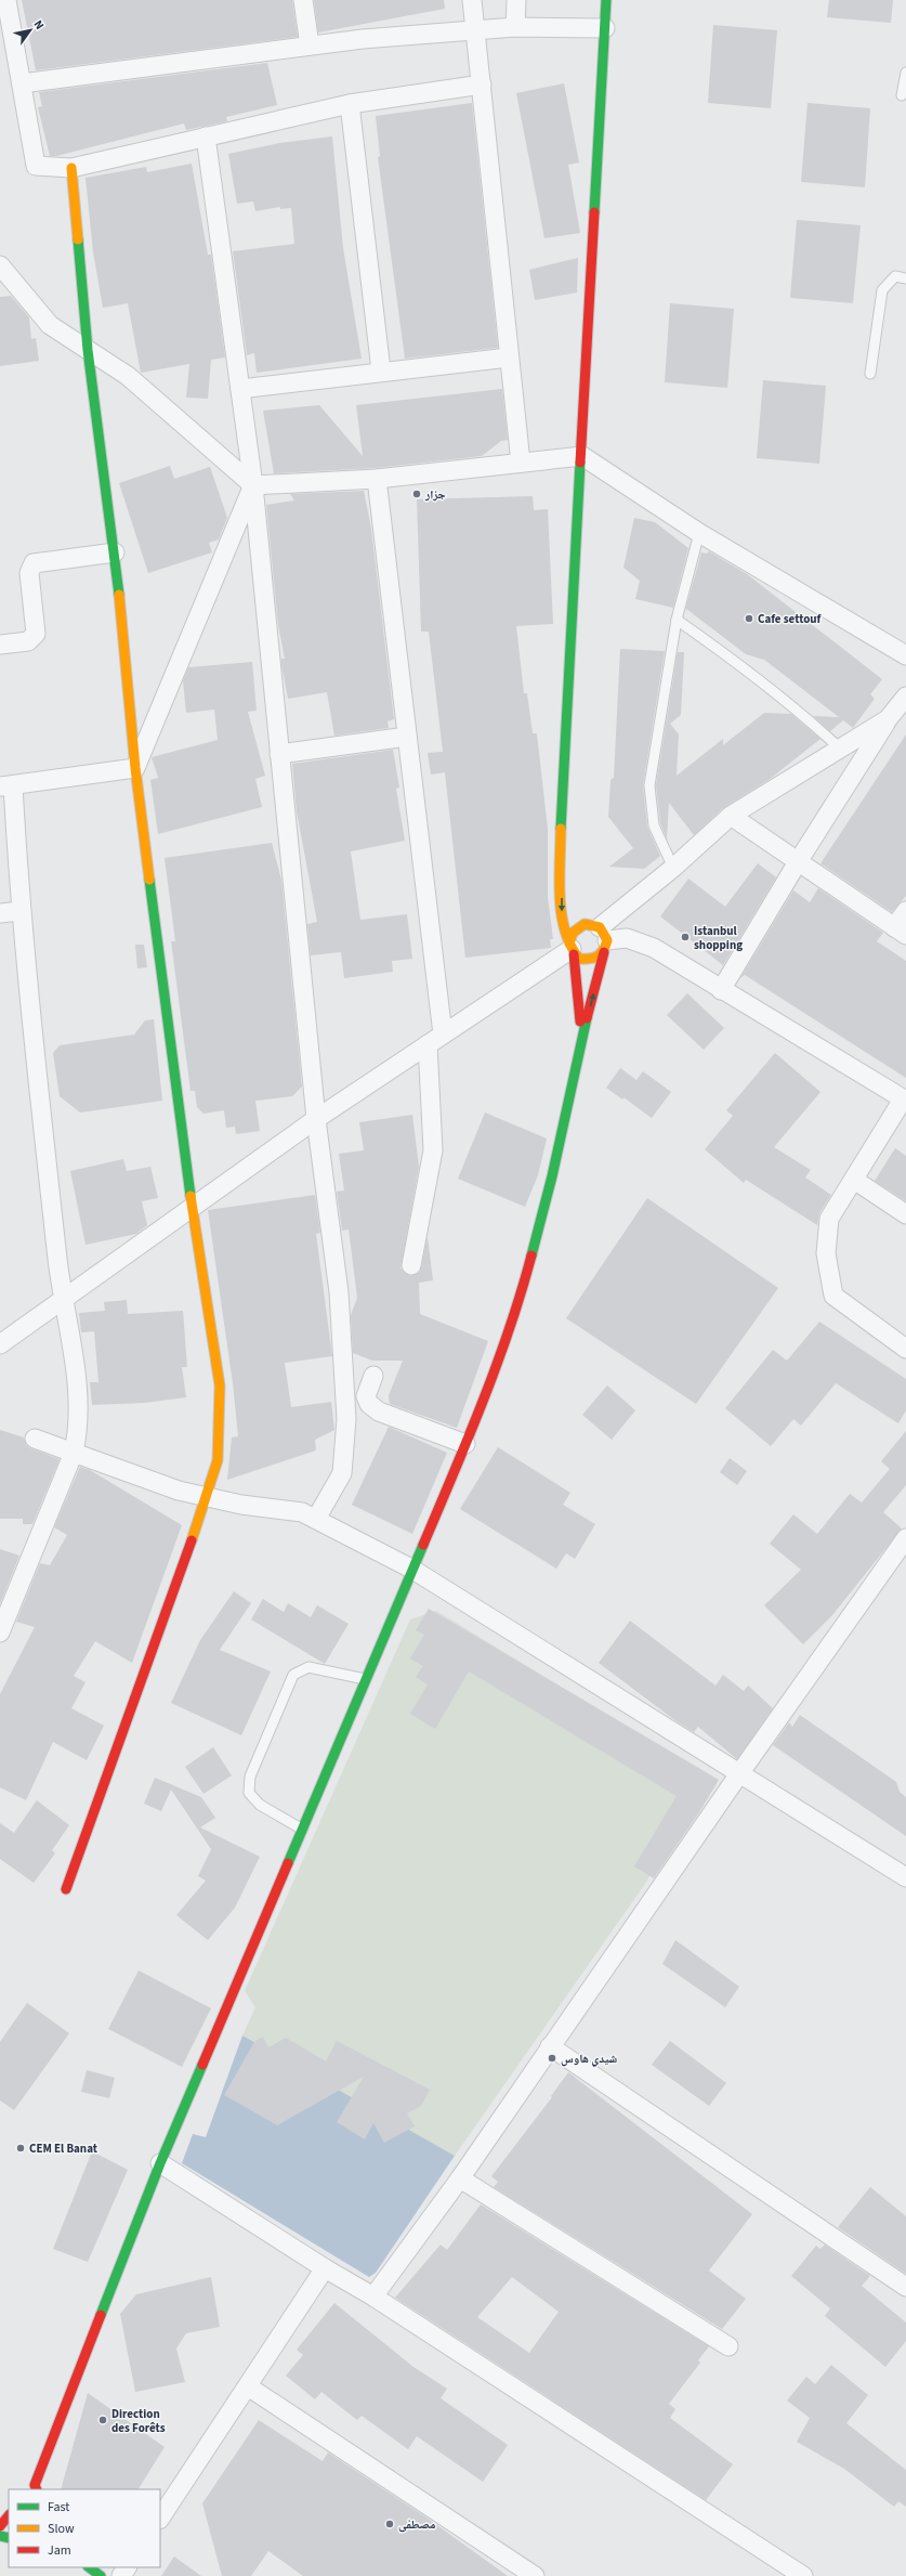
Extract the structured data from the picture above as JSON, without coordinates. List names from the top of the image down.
{
  "places": [
    "جزار",
    "Cafe settouf",
    "Istanbul shopping",
    "شيدي هاوس",
    "CEM El Banat",
    "Direction des Forêts",
    "مصطفى"
  ],
  "legend": ["Fast", "Slow", "Jam"],
  "north": "top right"
}
